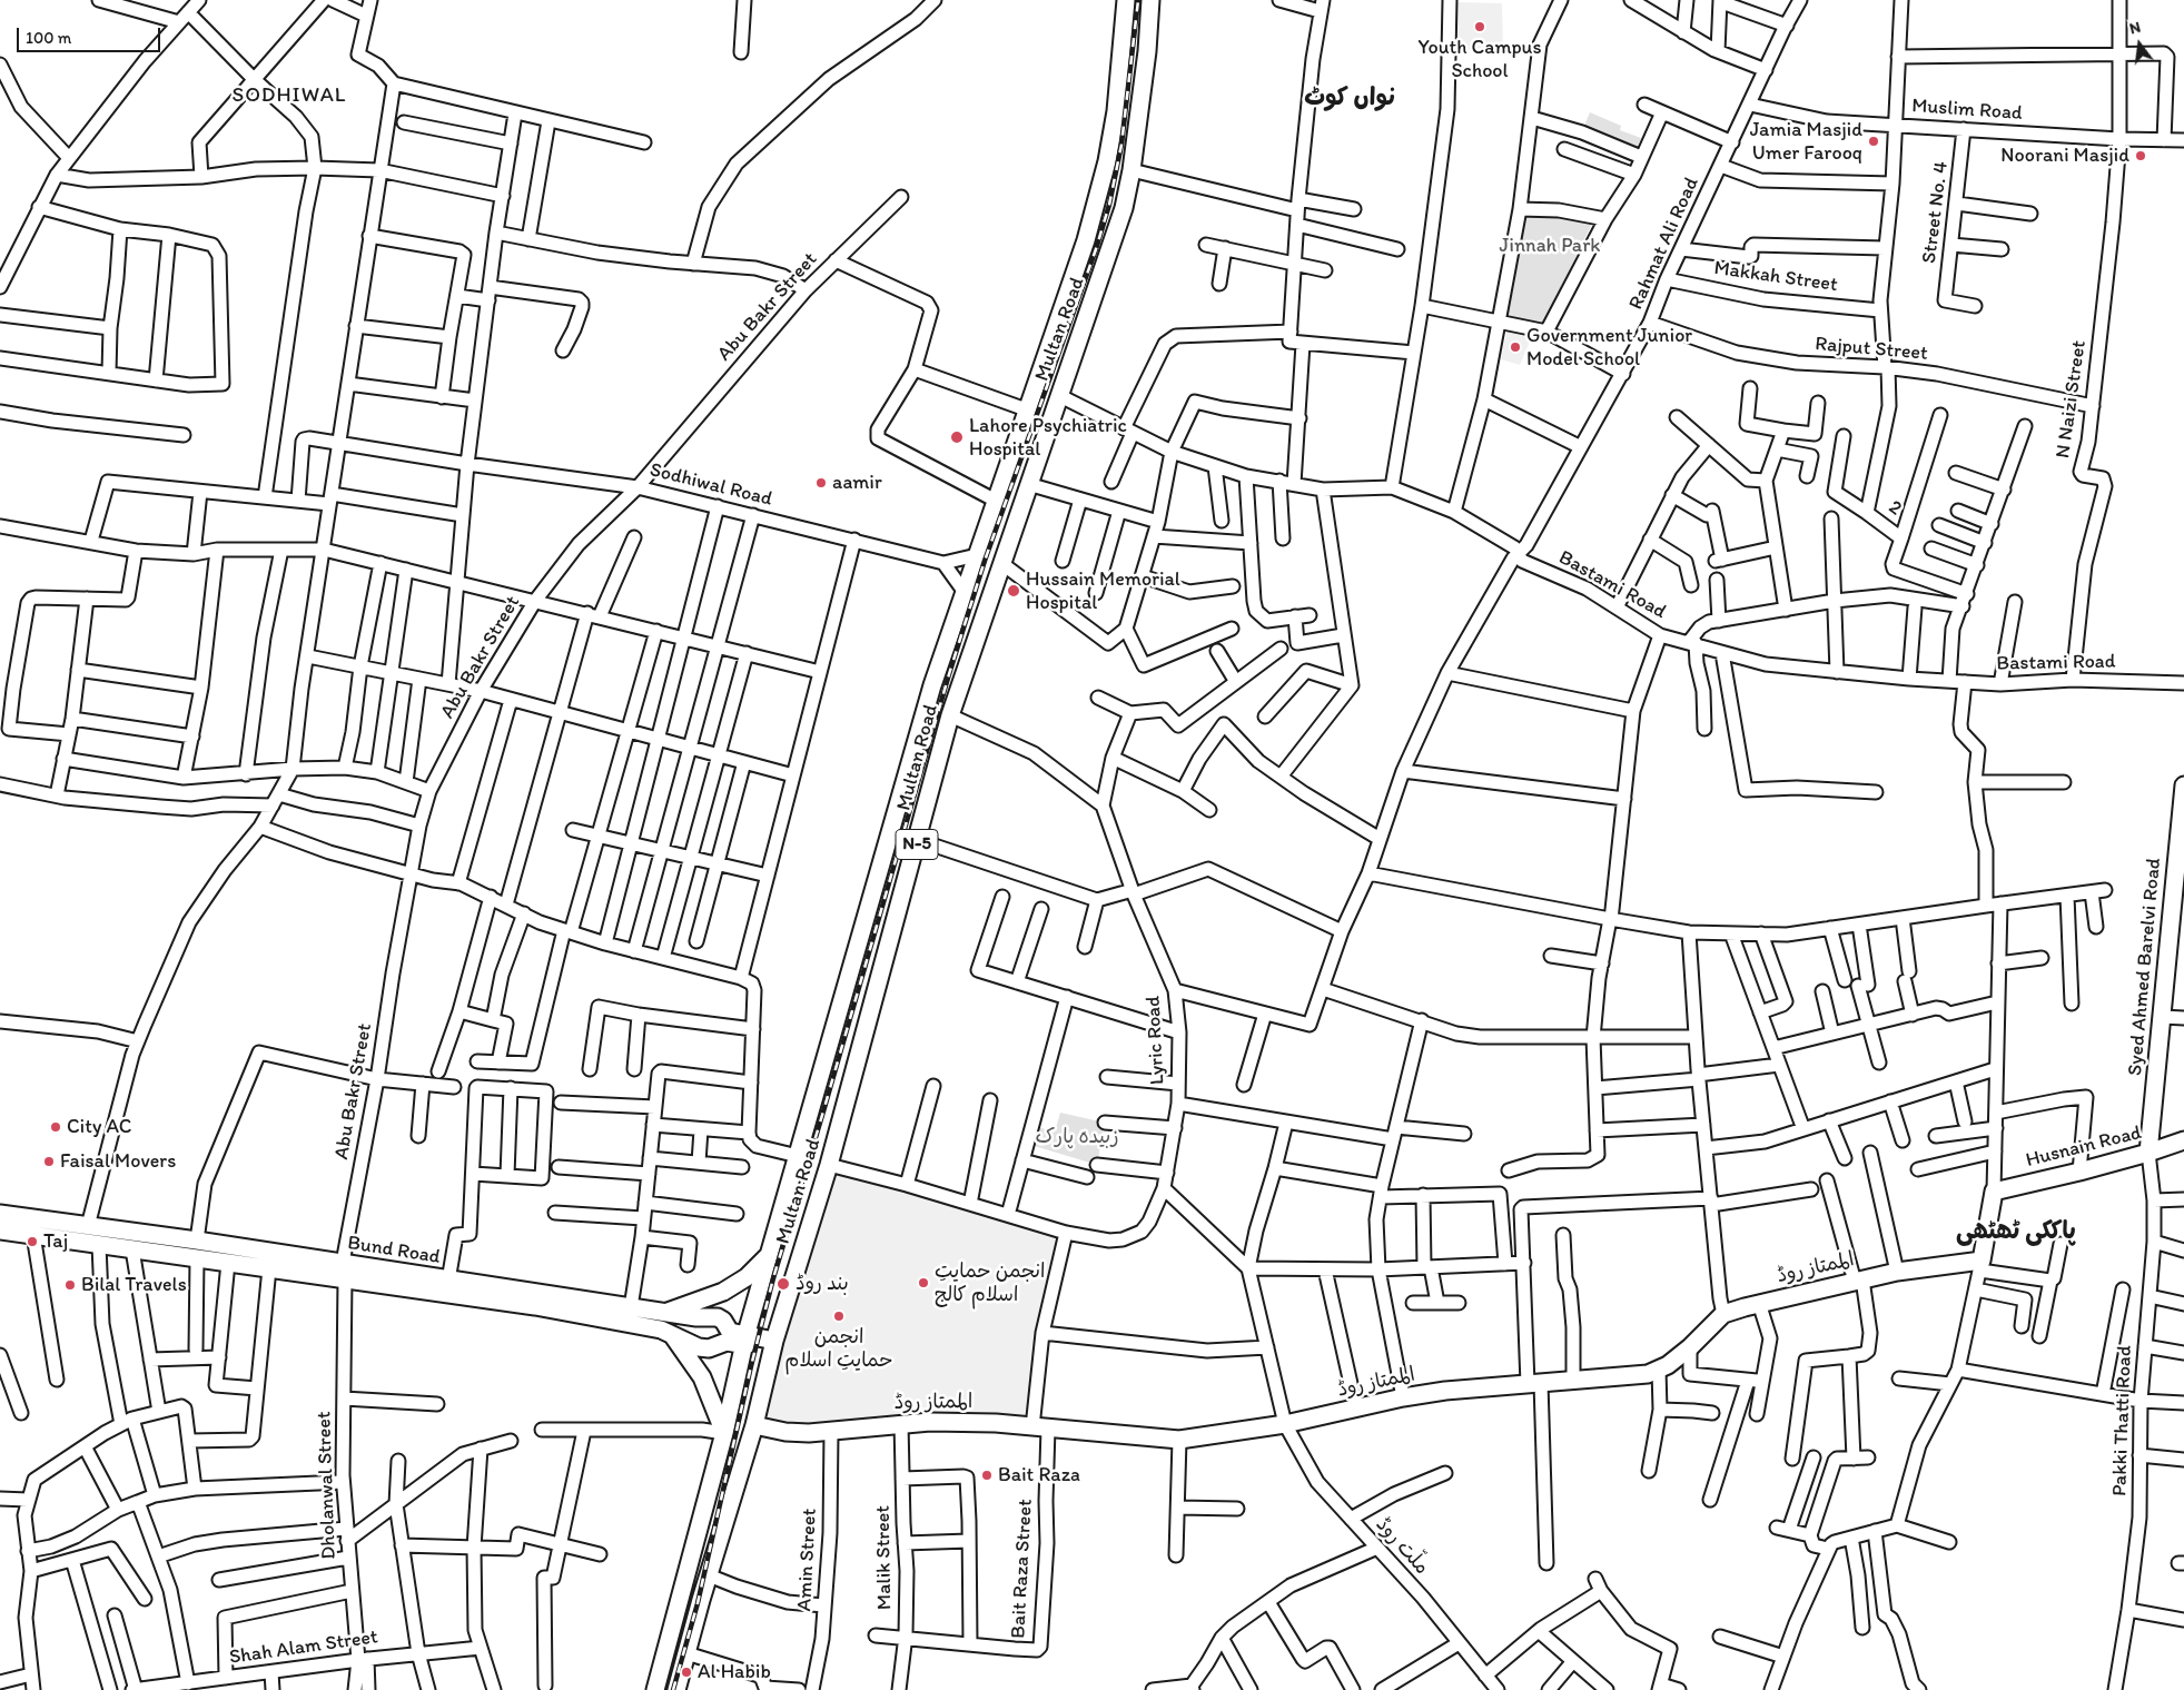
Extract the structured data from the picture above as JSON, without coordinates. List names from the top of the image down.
{
  "streets": {
    "main road": [
      "Multan Road",
      "N-5",
      "Syed Ahmed Barelvi Road",
      "Husnain Road",
      "Bund Road",
      "الممتاز روڈ"
    ],
    "street": [
      "Muslim Road",
      "Street No. 4",
      "Rahmat Ali Road",
      "Makkah Street",
      "Abu Bakr Street",
      "Rajput Street",
      "N Naizi Street",
      "Sodhiwal Road",
      "2",
      "Bastami Road",
      "Lyric Road",
      "Pakki Thatti Road",
      "Dholanwal Street",
      "ملّت روڈ",
      "Malik Street",
      "Amin Street",
      "Bait Raza Street",
      "Shah Alam Street"
    ]
  },
  "crossings": [
    ["Muslim Road", "Street No. 4"],
    ["Muslim Road", "Rahmat Ali Road"],
    ["Muslim Road", "N Naizi Street"],
    ["Muslim Road", "2"],
    ["Rahmat Ali Road", "Makkah Street"],
    ["Rahmat Ali Road", "Rajput Street"],
    ["Rahmat Ali Road", "Bastami Road"],
    ["Makkah Street", "2"],
    ["Abu Bakr Street", "Sodhiwal Road"],
    ["Abu Bakr Street", "Bund Road"],
    ["Abu Bakr Street", "Dholanwal Street"],
    ["Multan Road", "Sodhiwal Road"],
    ["Multan Road", "Bastami Road"],
    ["Multan Road", "Lyric Road"],
    ["Multan Road", "Bund Road"],
    ["Multan Road", "الممتاز روڈ"],
    ["Rajput Street", "N Naizi Street"],
    ["Rajput Street", "2"],
    ["N Naizi Street", "Bastami Road"],
    ["Syed Ahmed Barelvi Road", "Husnain Road"],
    ["Syed Ahmed Barelvi Road", "Pakki Thatti Road"],
    ["Husnain Road", "Pakki Thatti Road"],
    ["Bund Road", "Dholanwal Street"],
    ["الممتاز روڈ", "ملّت روڈ"],
    ["الممتاز روڈ", "Malik Street"],
    ["الممتاز روڈ", "Amin Street"],
    ["الممتاز روڈ", "Bait Raza Street"],
    ["Dholanwal Street", "Shah Alam Street"],
    ["Malik Street", "Bait Raza Street"]
  ],
  "districts": ["SODHIWAL", "نواں کوٹ", "پاککی ٹھٹھی"],
  "parks": ["Jinnah Park", "زبیدہ پارک"],
  "places": [
    "Youth Campus School",
    "Jamia Masjid Umer Farooq",
    "Noorani Masjid",
    "Government Junior Model School",
    "Lahore Psychiatric Hospital",
    "aamir",
    "Hussain Memorial Hospital",
    "City AC",
    "Faisal Movers",
    "Taj",
    "انجمن حمایتِ اسلام کالج",
    "بند روڈ",
    "Bilal Travels",
    "انجمن حمایتِ اسلام",
    "Bait Raza",
    "Al Habib"
  ],
  "scale_bar": "100 m",
  "north": "top"
}
